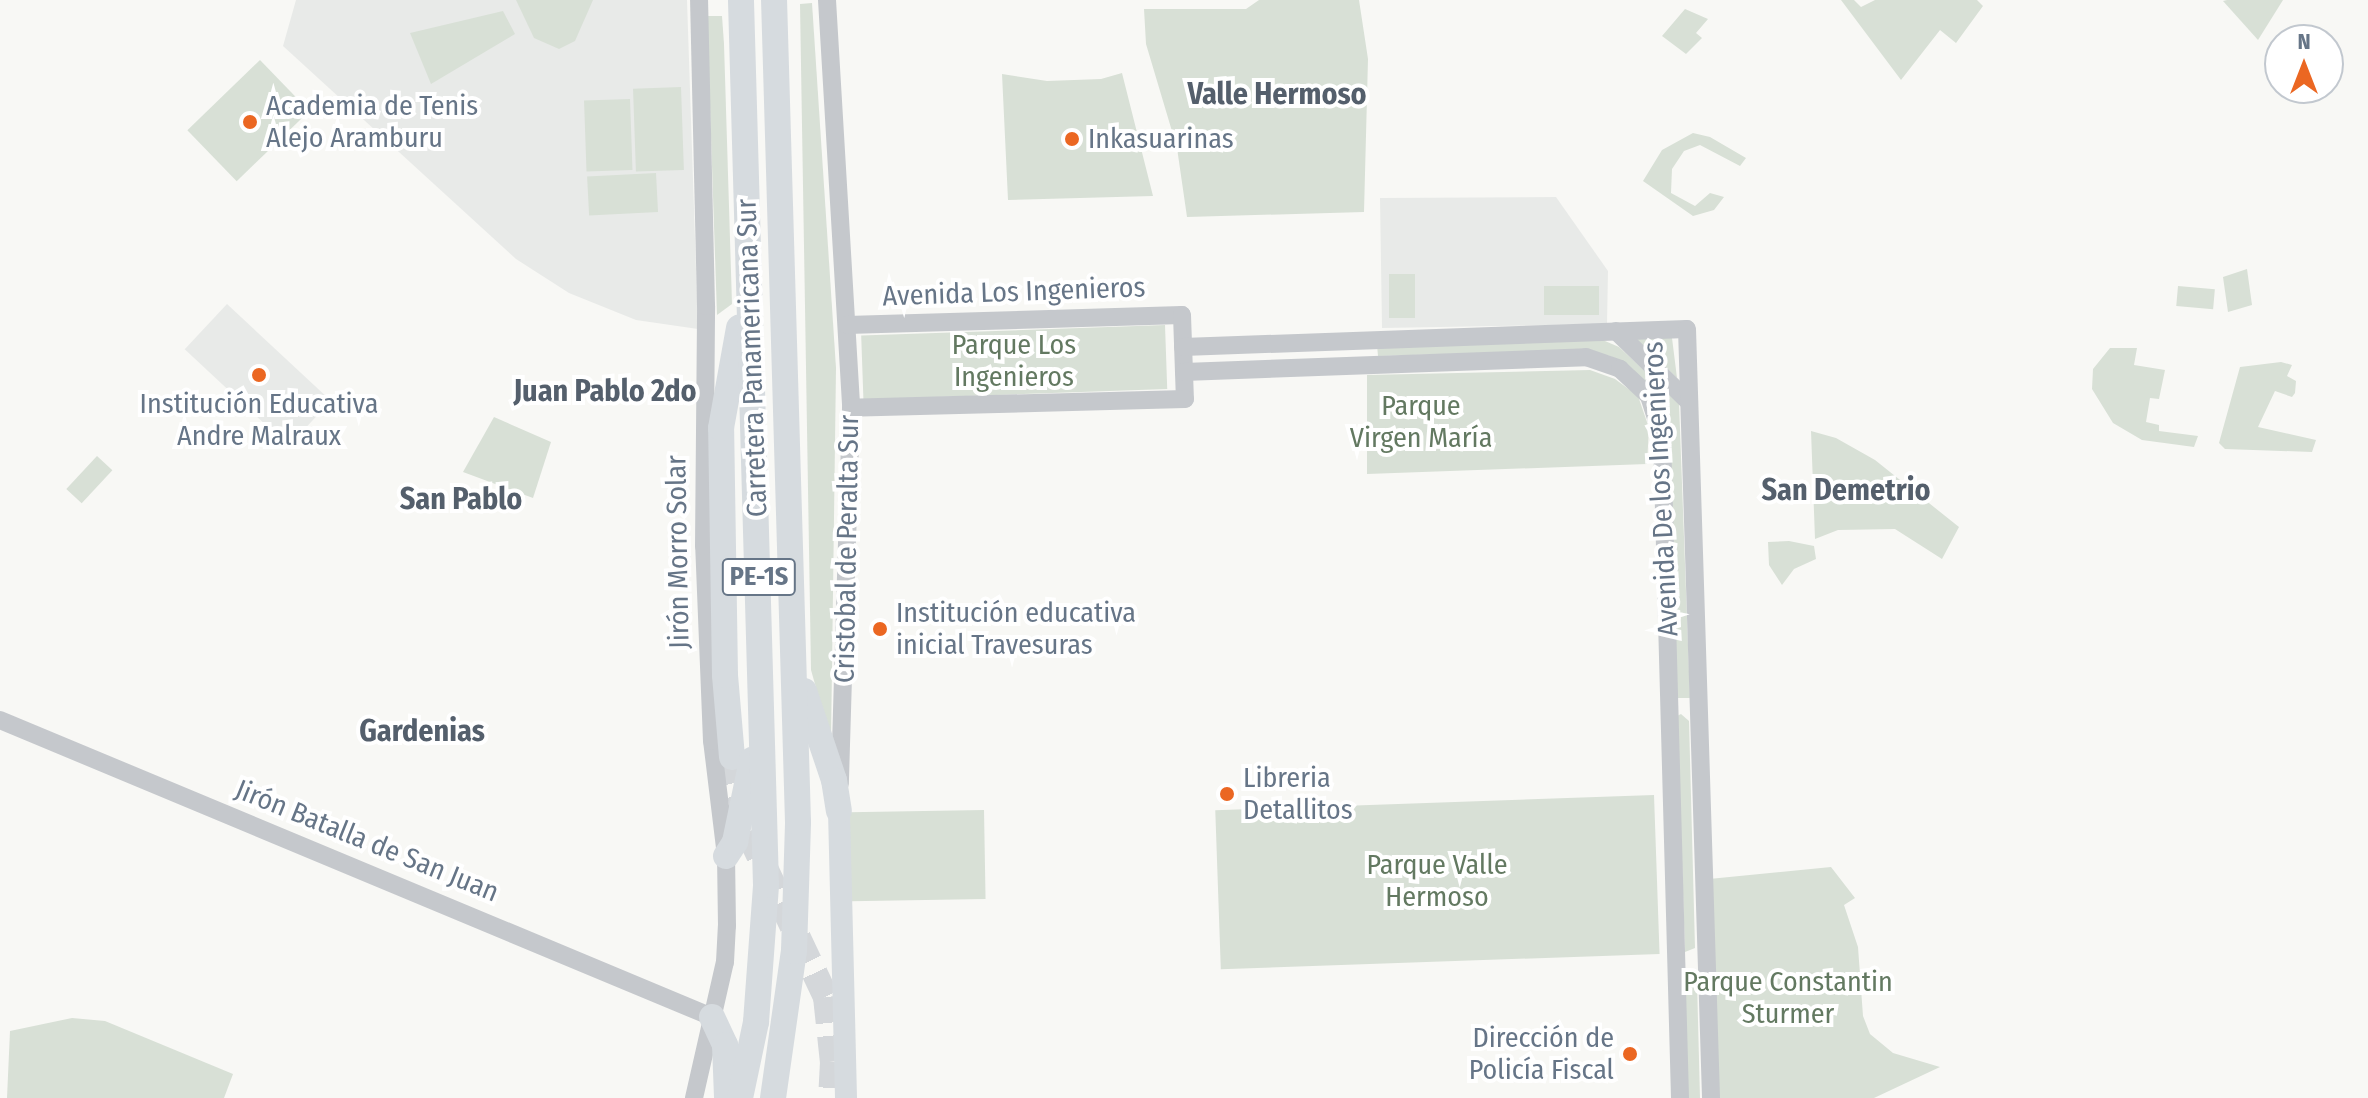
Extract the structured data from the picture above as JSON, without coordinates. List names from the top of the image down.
{
  "streets": {
    "highway": ["Carretera Panamericana Sur", "PE-1S"],
    "main road": ["Cristobal de Peralta Sur"],
    "street": [
      "Avenida Los Ingenieros",
      "Avenida De los Ingenieros",
      "Jirón Morro Solar",
      "Jirón Batalla de San Juan"
    ]
  },
  "crossings": [
    ["Avenida Los Ingenieros", "Avenida De los Ingenieros"],
    ["Avenida Los Ingenieros", "Cristobal de Peralta Sur"],
    ["Jirón Morro Solar", "Jirón Batalla de San Juan"]
  ],
  "districts": [
    "Valle Hermoso",
    "Juan Pablo 2do",
    "San Demetrio",
    "San Pablo",
    "Gardenias"
  ],
  "parks": [
    "Parque Los Ingenieros",
    "Parque Virgen María",
    "Parque Valle Hermoso",
    "Parque Constantin Sturmer"
  ],
  "places": [
    "Academia de Tenis Alejo Aramburu",
    "Inkasuarinas",
    "Institución Educativa Andre Malraux",
    "Institución educativa inicial Travesuras",
    "Libreria Detallitos",
    "Dirección de Policía Fiscal"
  ],
  "north": "top"
}
